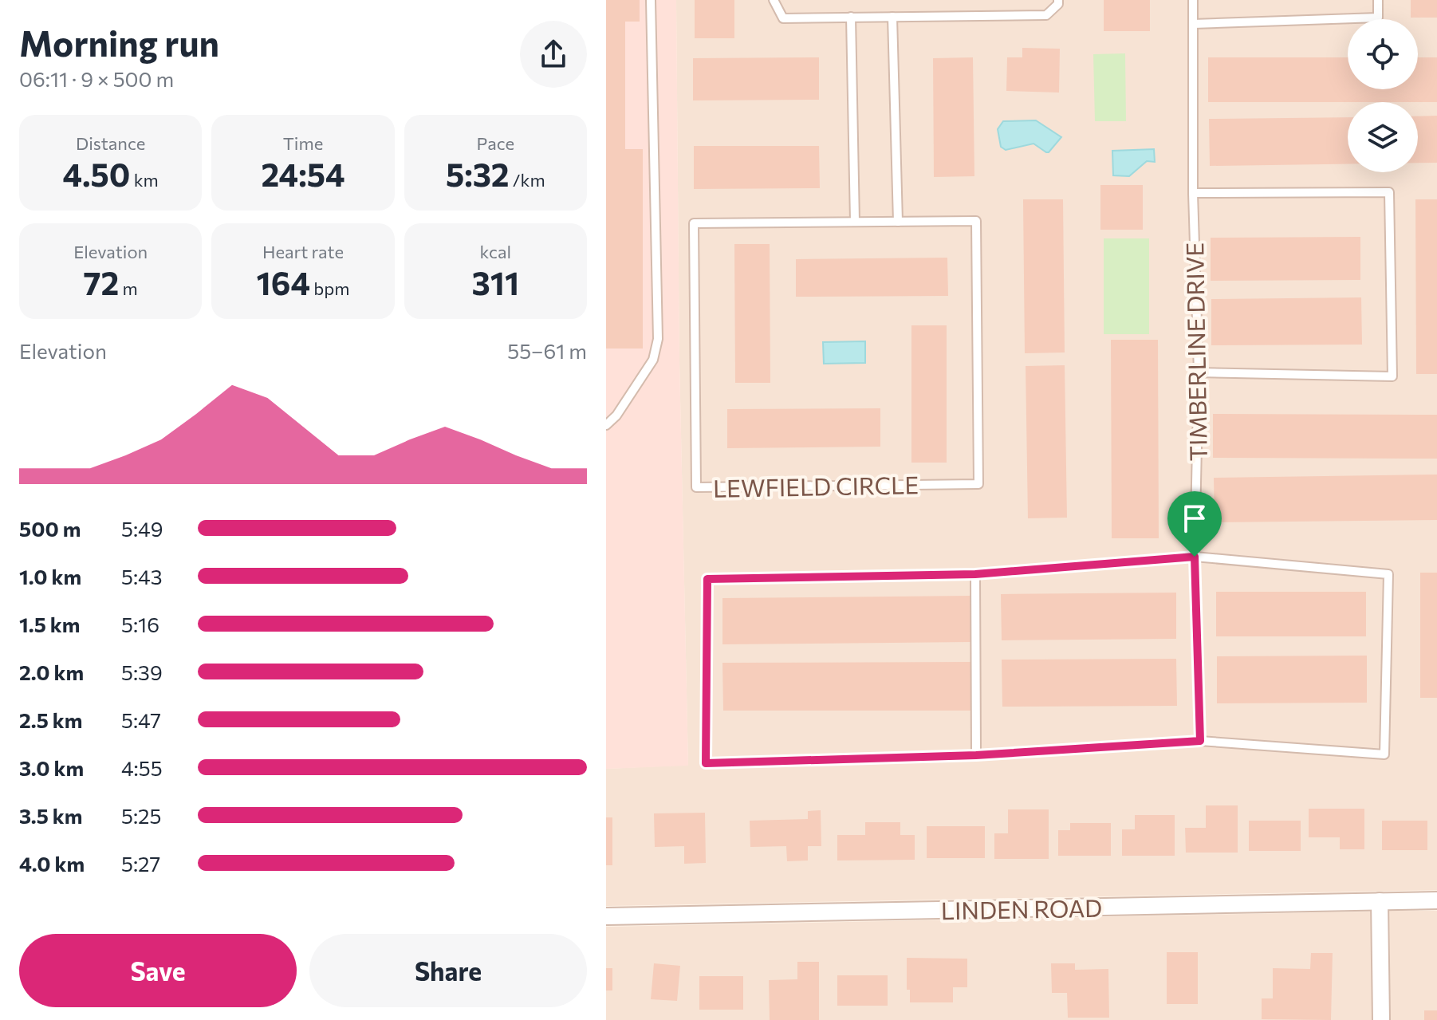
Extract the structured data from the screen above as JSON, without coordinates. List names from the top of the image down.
{
  "streets": {
    "street": ["LINDEN ROAD"],
    "lane": ["TIMBERLINE DRIVE", "LEWFIELD CIRCLE"]
  },
  "page": {
    "heading": ["Morning run", "06:11 · 9 × 500 m"],
    "stats": [
      ["Distance", "4.50 km"],
      ["Time", "24:54"],
      ["Pace", "5:32 /km"],
      ["Elevation", "72 m"],
      ["Heart rate", "164 bpm"],
      ["kcal", "311"]
    ],
    "chart": ["Elevation", "55–61 m"],
    "list": [
      {
        "name": "500 m",
        "note": "5:49"
      },
      {
        "name": "1.0 km",
        "note": "5:43"
      },
      {
        "name": "1.5 km",
        "note": "5:16"
      },
      {
        "name": "2.0 km",
        "note": "5:39"
      },
      {
        "name": "2.5 km",
        "note": "5:47"
      },
      {
        "name": "3.0 km",
        "note": "4:55"
      },
      {
        "name": "3.5 km",
        "note": "5:25"
      },
      {
        "name": "4.0 km",
        "note": "5:27"
      }
    ],
    "buttons": ["Save", "Share"]
  }
}
